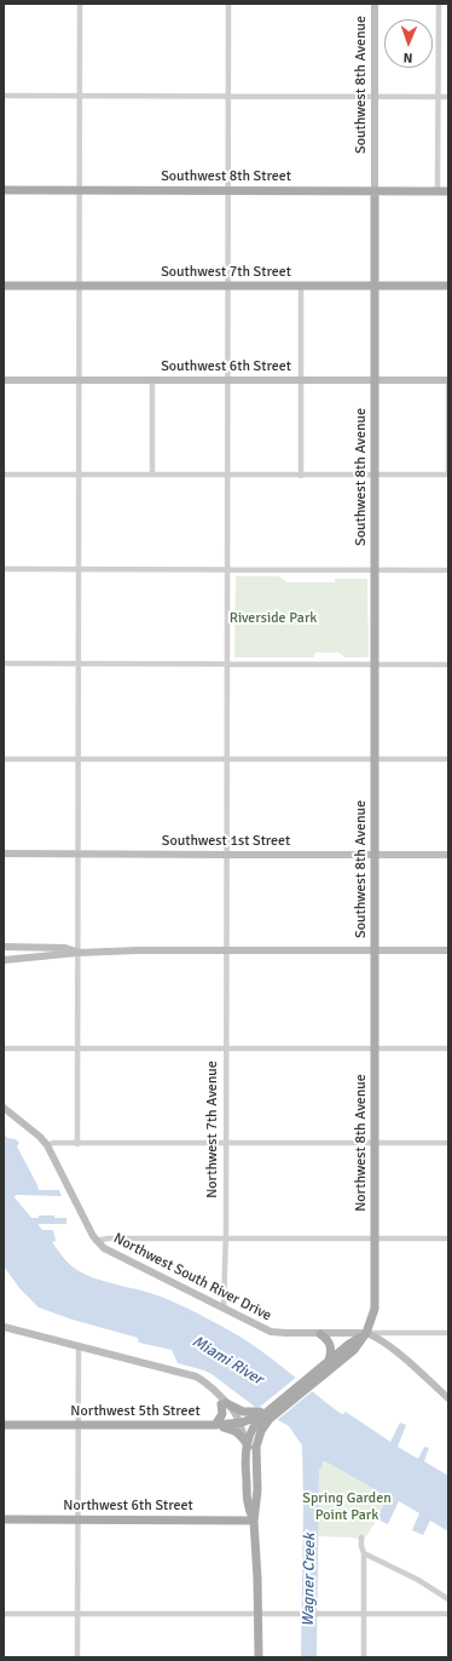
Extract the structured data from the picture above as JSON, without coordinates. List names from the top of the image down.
{
  "streets": {
    "main road": [
      "Southwest 8th Avenue",
      "Southwest 8th Street",
      "Southwest 7th Street",
      "Northwest 8th Avenue",
      "Northwest 5th Street",
      "Northwest 6th Street"
    ],
    "street": [
      "Southwest 6th Street",
      "Southwest 1st Street",
      "Northwest 7th Avenue",
      "Northwest South River Drive"
    ]
  },
  "crossings": [
    ["Southwest 8th Avenue", "Southwest 8th Street"],
    ["Southwest 8th Avenue", "Southwest 7th Street"],
    ["Southwest 8th Avenue", "Southwest 6th Street"],
    ["Southwest 8th Avenue", "Southwest 1st Street"],
    ["Southwest 8th Avenue", "Northwest 8th Avenue"],
    ["Southwest 8th Street", "Northwest 7th Avenue"],
    ["Southwest 7th Street", "Northwest 7th Avenue"],
    ["Southwest 6th Street", "Northwest 7th Avenue"],
    ["Southwest 1st Street", "Northwest 7th Avenue"],
    ["Northwest 7th Avenue", "Northwest South River Drive"],
    ["Northwest 8th Avenue", "Northwest South River Drive"]
  ],
  "water": ["Miami River", "Wagner Creek"],
  "parks": ["Riverside Park", "Spring Garden Point Park"],
  "north": "bottom"
}
